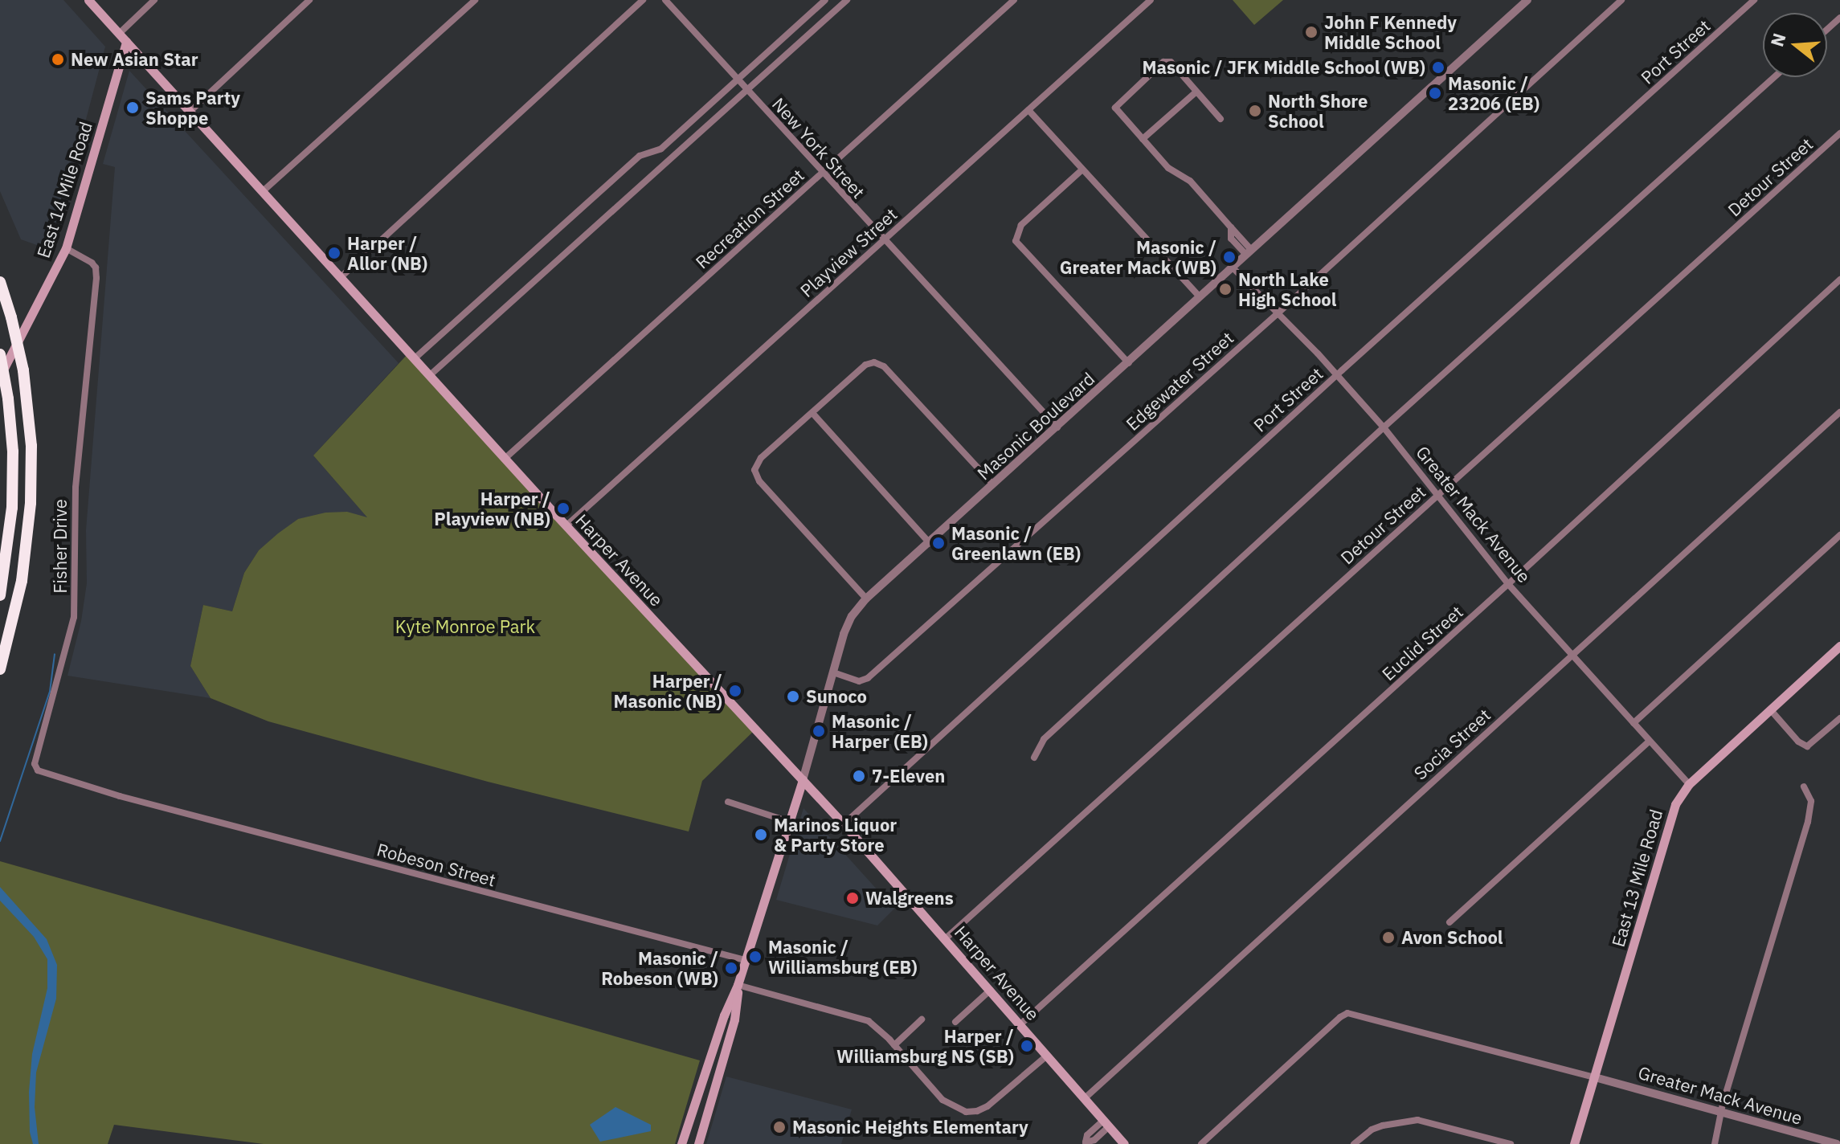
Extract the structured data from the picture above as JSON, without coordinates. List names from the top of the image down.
{
  "streets": {
    "main road": [
      "East 14 Mile Road",
      "Masonic Boulevard",
      "Harper Avenue",
      "East 13 Mile Road"
    ],
    "street": [
      "Port Street",
      "New York Street",
      "Detour Street",
      "Recreation Street",
      "Playview Street",
      "Edgewater Street",
      "Greater Mack Avenue",
      "Fisher Drive",
      "Euclid Street",
      "Socia Street",
      "Robeson Street"
    ]
  },
  "crossings": [
    ["Port Street", "Greater Mack Avenue"],
    ["Port Street", "Harper Avenue"],
    ["New York Street", "Recreation Street"],
    ["New York Street", "Playview Street"],
    ["New York Street", "Masonic Boulevard"],
    ["Detour Street", "Greater Mack Avenue"],
    ["Detour Street", "Harper Avenue"],
    ["East 14 Mile Road", "Fisher Drive"],
    ["East 14 Mile Road", "Harper Avenue"],
    ["Recreation Street", "Harper Avenue"],
    ["Playview Street", "Harper Avenue"],
    ["Edgewater Street", "Masonic Boulevard"],
    ["Edgewater Street", "Greater Mack Avenue"],
    ["Masonic Boulevard", "Greater Mack Avenue"],
    ["Masonic Boulevard", "Harper Avenue"],
    ["Masonic Boulevard", "Robeson Street"],
    ["Greater Mack Avenue", "Euclid Street"],
    ["Greater Mack Avenue", "Socia Street"],
    ["Greater Mack Avenue", "East 13 Mile Road"],
    ["Fisher Drive", "Robeson Street"],
    ["Harper Avenue", "Euclid Street"],
    ["Harper Avenue", "Socia Street"]
  ],
  "parks": ["Kyte Monroe Park"],
  "places": [
    "John F Kennedy Middle School",
    "New Asian Star",
    "Masonic / JFK Middle School (WB)",
    "Masonic / 23206 (EB)",
    "Sams Party Shoppe",
    "North Shore School",
    "Harper / Allor (NB)",
    "Masonic / Greater Mack (WB)",
    "North Lake High School",
    "Harper / Playview (NB)",
    "Masonic / Greenlawn (EB)",
    "Harper / Masonic (NB)",
    "Sunoco",
    "Masonic / Harper (EB)",
    "7-Eleven",
    "Marinos Liquor & Party Store",
    "Walgreens",
    "Avon School",
    "Masonic / Williamsburg (EB)",
    "Masonic / Robeson (WB)",
    "Harper / Williamsburg NS (SB)",
    "Masonic Heights Elementary"
  ],
  "north": "left"
}
